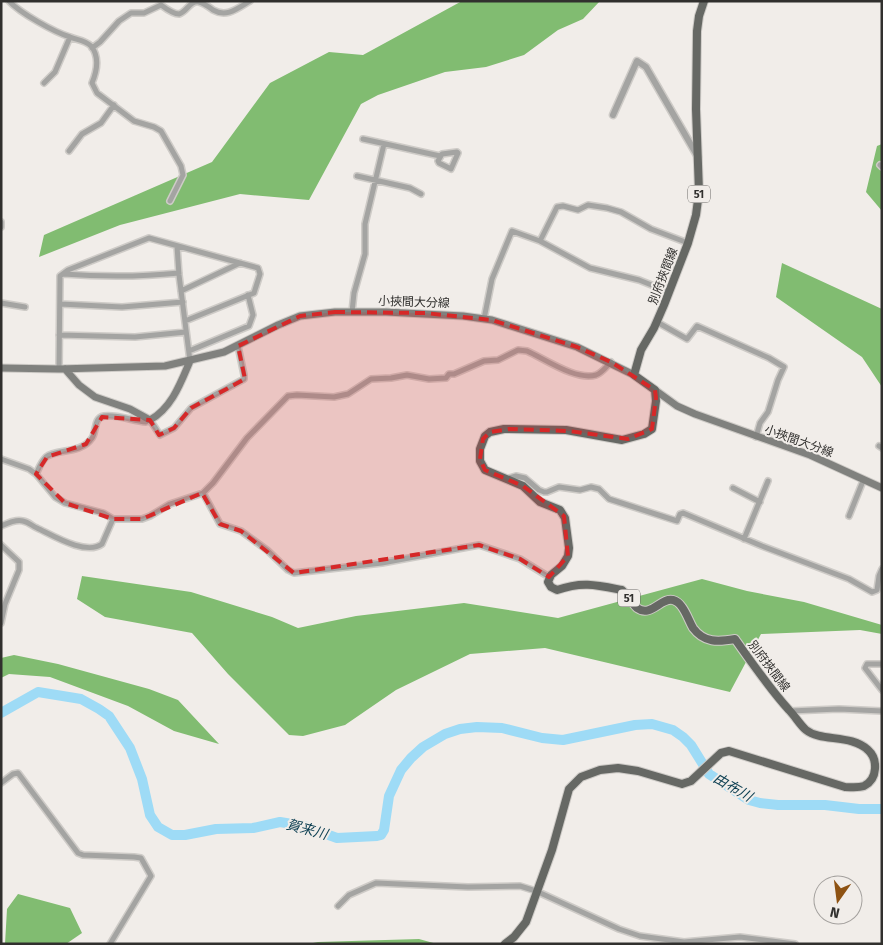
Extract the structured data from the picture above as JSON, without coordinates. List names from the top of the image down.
{
  "streets": {
    "main road": ["51", "別府挾間線", "小挾間大分線"]
  },
  "crossings": [
    ["別府挾間線", "小挾間大分線"]
  ],
  "water": ["由布川", "賀来川"],
  "north": "bottom"
}
